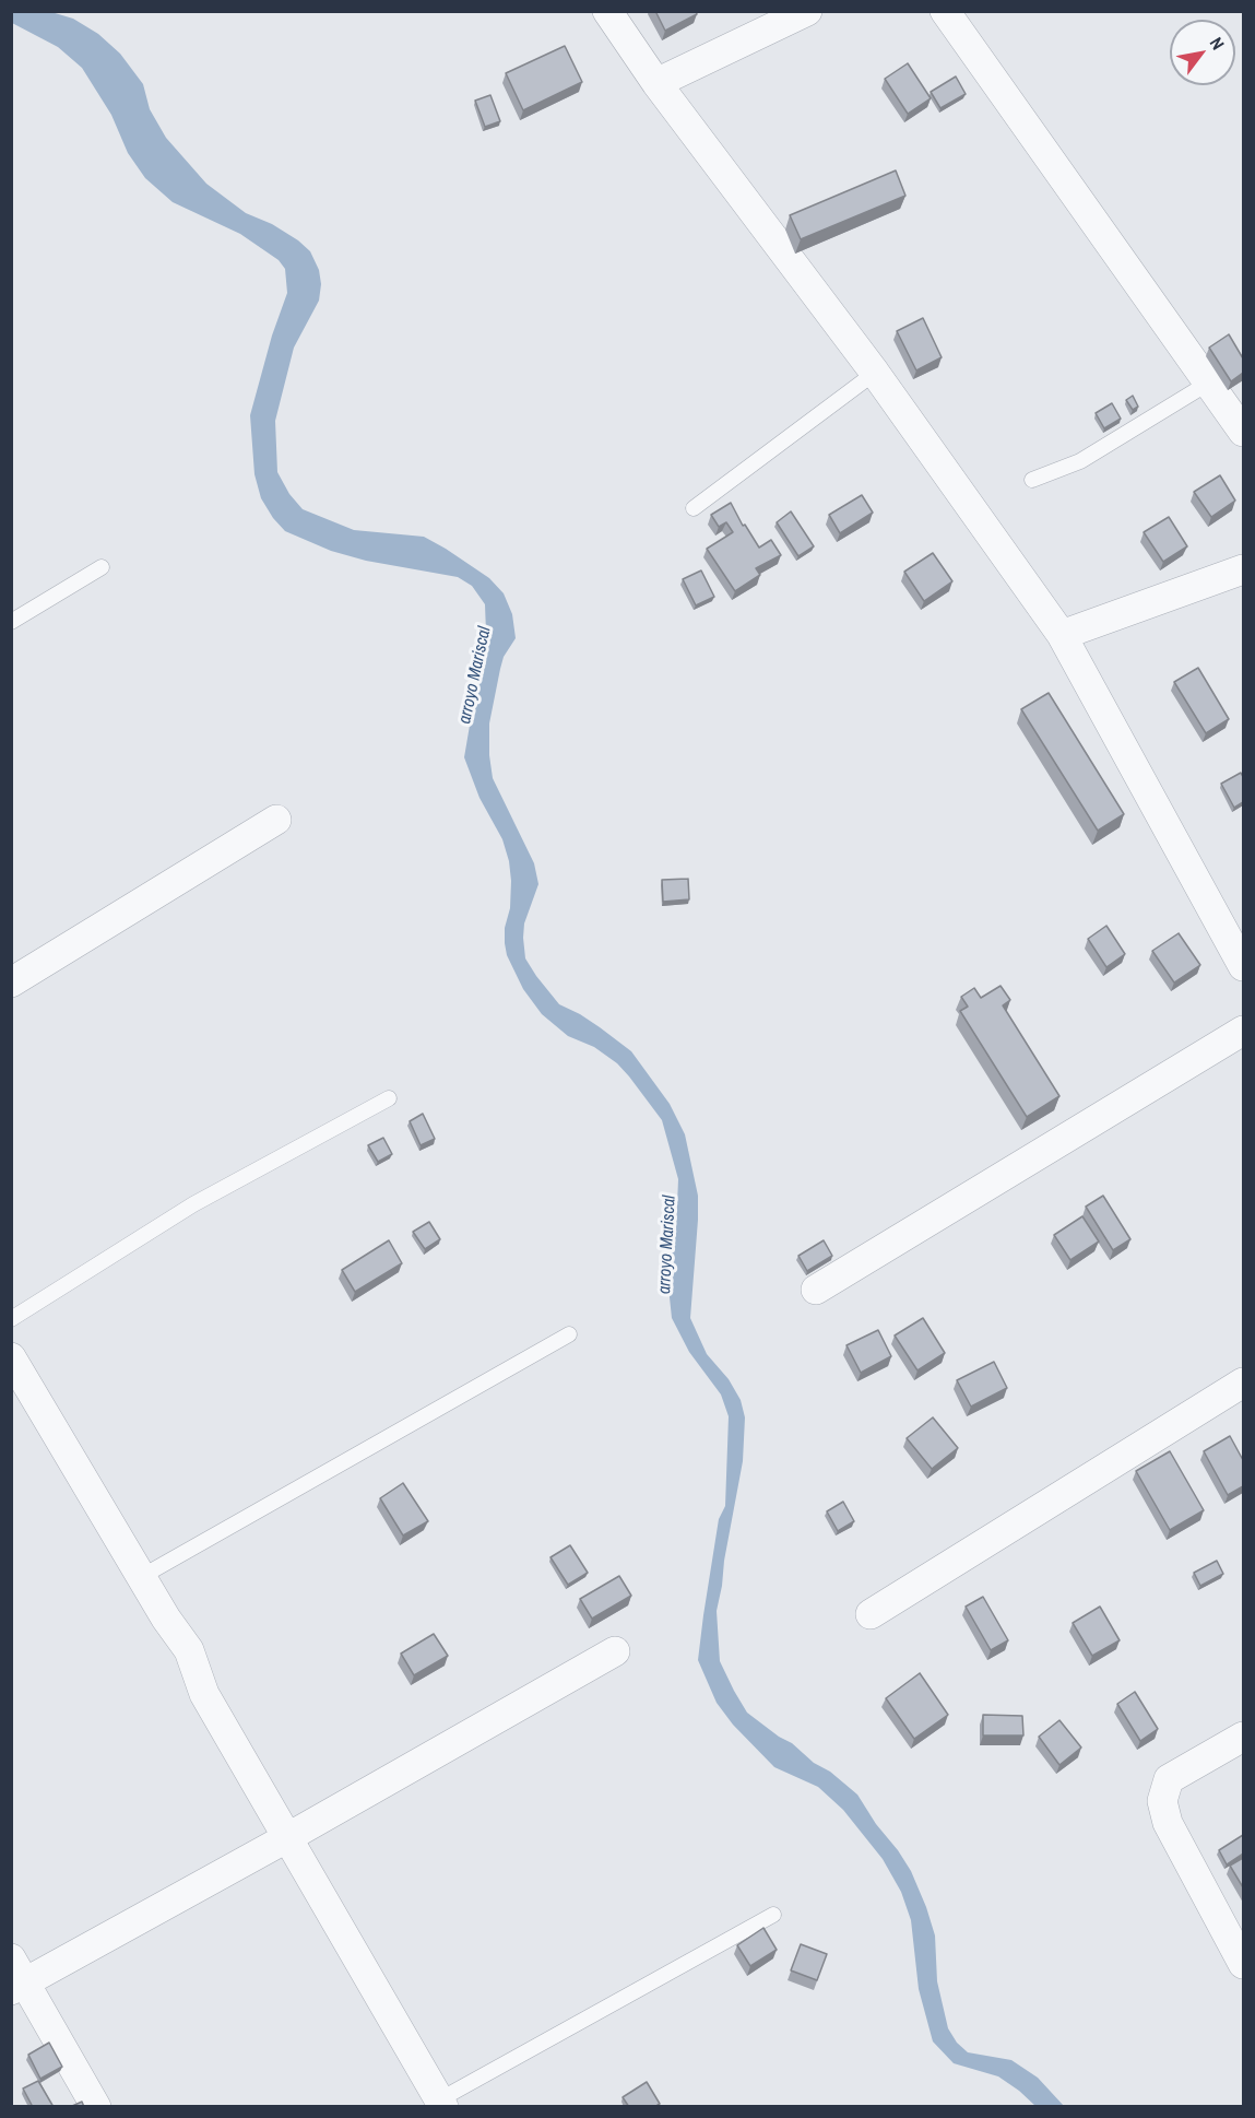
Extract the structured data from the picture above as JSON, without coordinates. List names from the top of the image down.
{
  "water": ["arroyo Mariscal"],
  "north": "top right"
}
